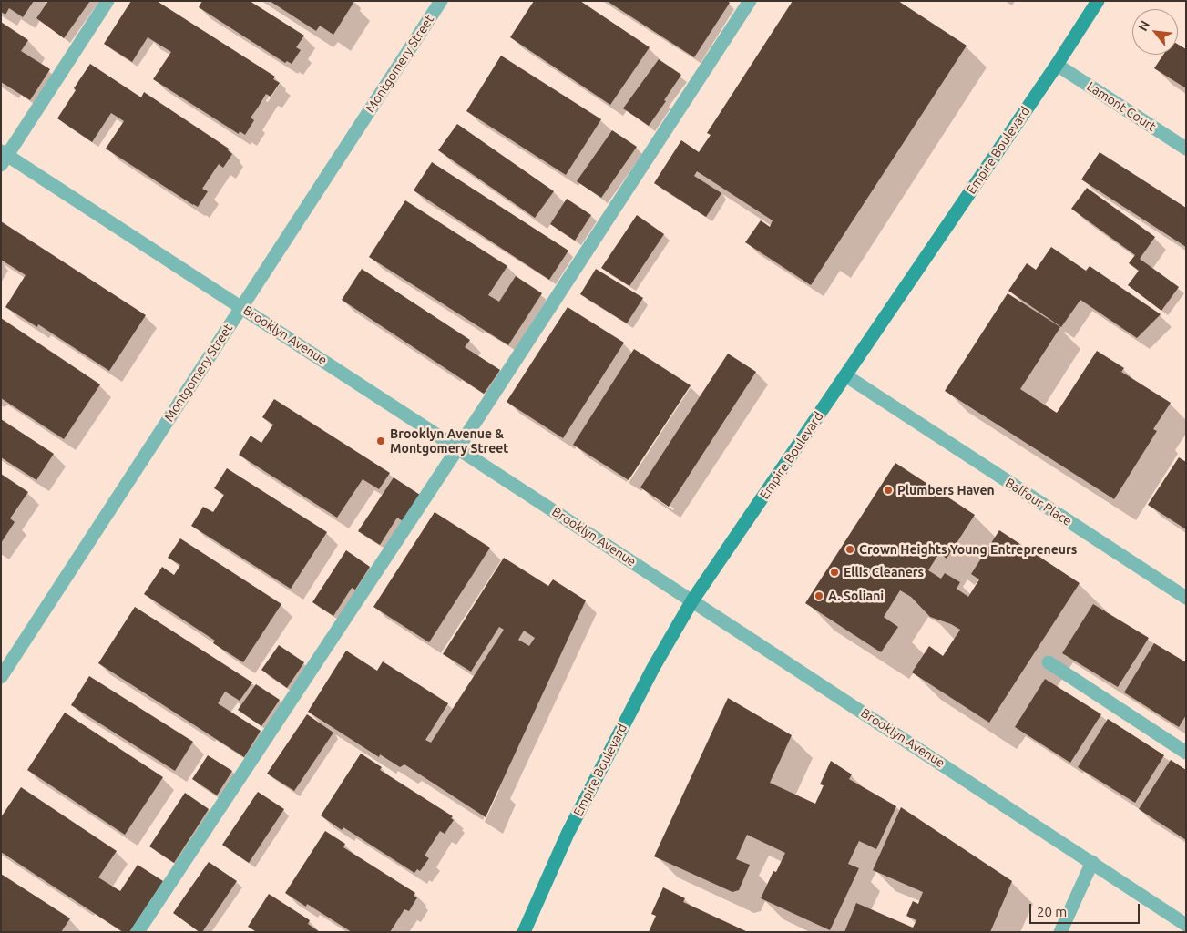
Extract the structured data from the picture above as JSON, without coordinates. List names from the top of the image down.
{
  "streets": {
    "main road": ["Empire Boulevard"],
    "street": [
      "Montgomery Street",
      "Lamont Court",
      "Brooklyn Avenue",
      "Balfour Place"
    ]
  },
  "crossings": [
    ["Montgomery Street", "Brooklyn Avenue"],
    ["Lamont Court", "Empire Boulevard"],
    ["Empire Boulevard", "Brooklyn Avenue"],
    ["Empire Boulevard", "Balfour Place"]
  ],
  "places": [
    "Brooklyn Avenue & Montgomery Street",
    "Plumbers Haven",
    "Crown Heights Young Entrepreneurs",
    "Ellis Cleaners",
    "A. Soliani"
  ],
  "scale_bar": "20 m",
  "north": "top left"
}
